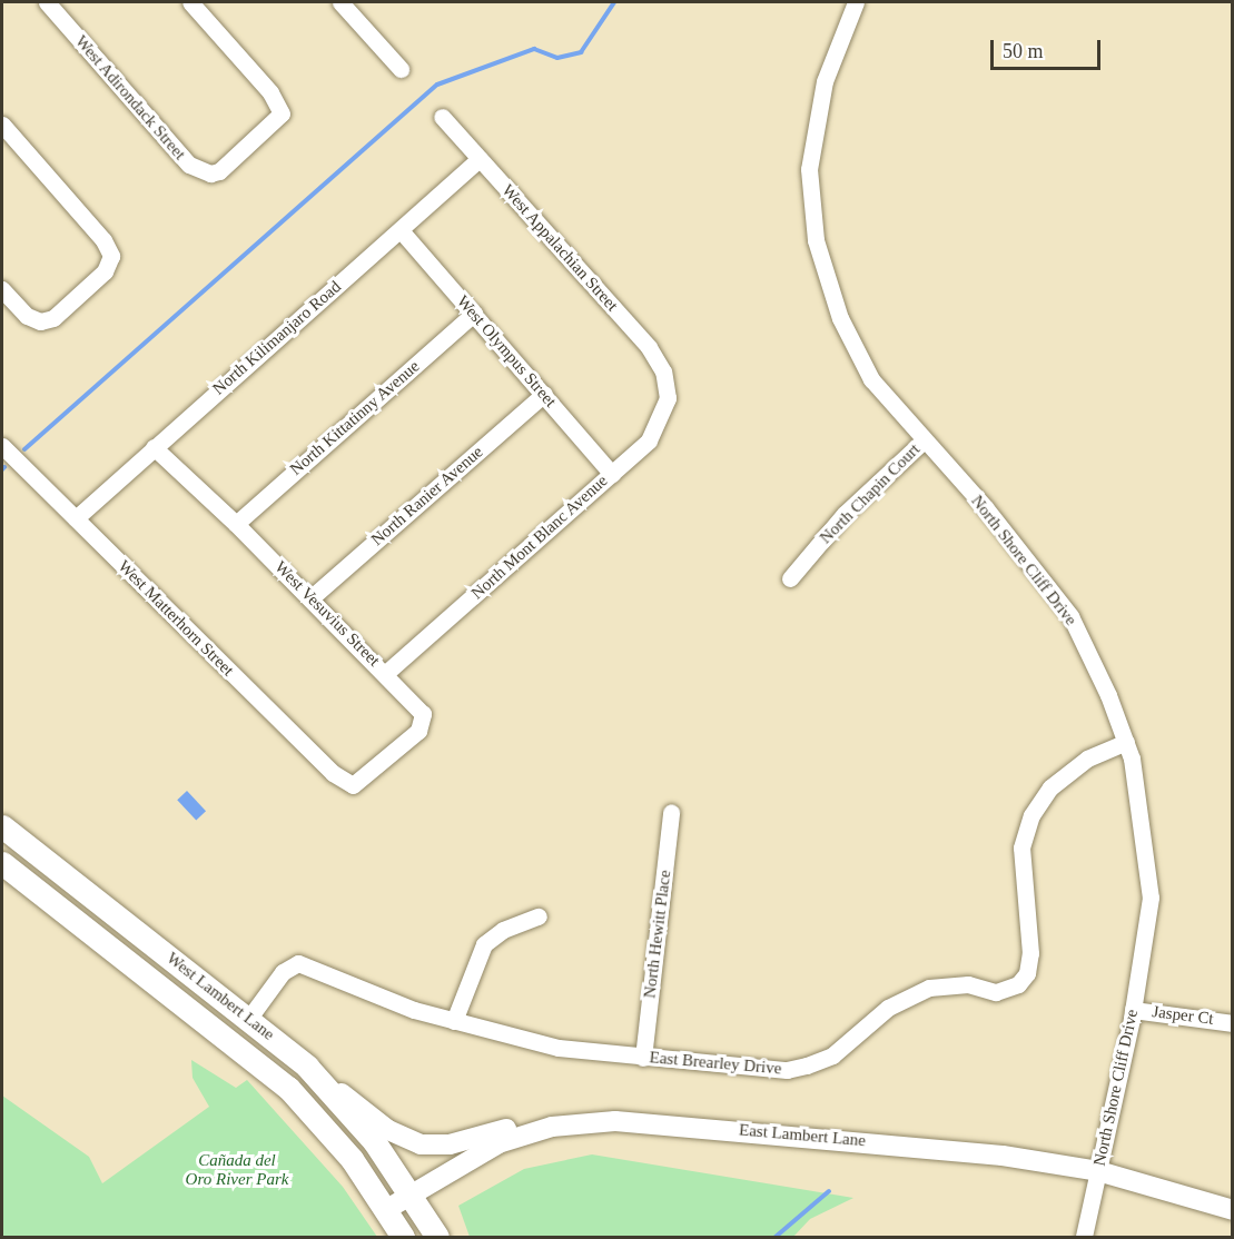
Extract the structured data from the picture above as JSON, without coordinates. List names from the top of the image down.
{
  "streets": {
    "main road": ["West Lambert Lane"],
    "street": [
      "West Adirondack Street",
      "West Appalachian Street",
      "North Kilimanjaro Road",
      "West Olympus Street",
      "North Kittatinny Avenue",
      "North Chapin Court",
      "North Ranier Avenue",
      "North Mont Blanc Avenue",
      "North Shore Cliff Drive",
      "West Vesuvius Street",
      "West Matterhorn Street",
      "North Hewitt Place",
      "Jasper Ct",
      "East Brearley Drive",
      "East Lambert Lane"
    ]
  },
  "crossings": [
    ["West Appalachian Street", "North Kilimanjaro Road"],
    ["West Appalachian Street", "North Mont Blanc Avenue"],
    ["North Kilimanjaro Road", "West Olympus Street"],
    ["North Kilimanjaro Road", "West Vesuvius Street"],
    ["North Kilimanjaro Road", "West Matterhorn Street"],
    ["West Olympus Street", "North Kittatinny Avenue"],
    ["West Olympus Street", "North Ranier Avenue"],
    ["West Olympus Street", "North Mont Blanc Avenue"],
    ["North Kittatinny Avenue", "West Vesuvius Street"],
    ["North Chapin Court", "North Shore Cliff Drive"],
    ["North Ranier Avenue", "West Vesuvius Street"],
    ["North Mont Blanc Avenue", "West Vesuvius Street"],
    ["North Shore Cliff Drive", "Jasper Ct"],
    ["North Shore Cliff Drive", "East Brearley Drive"],
    ["North Shore Cliff Drive", "East Lambert Lane"],
    ["West Vesuvius Street", "West Matterhorn Street"],
    ["North Hewitt Place", "East Brearley Drive"],
    ["West Lambert Lane", "East Brearley Drive"],
    ["West Lambert Lane", "East Lambert Lane"]
  ],
  "parks": ["Cañada del Oro River Park"],
  "scale_bar": "50 m"
}
